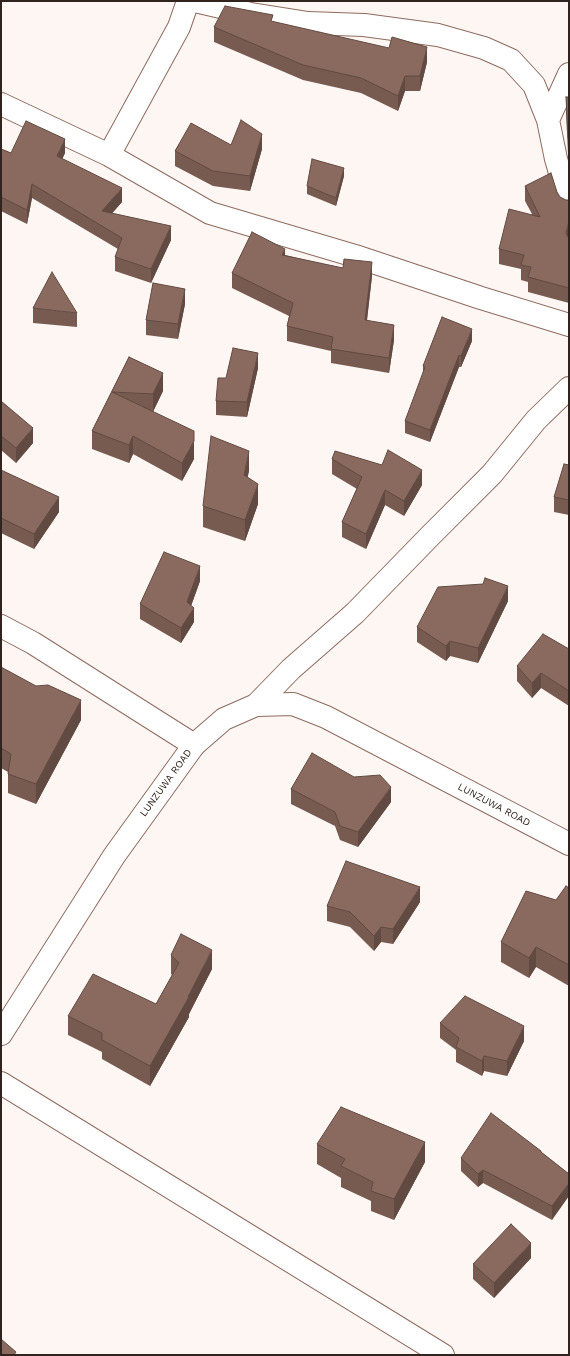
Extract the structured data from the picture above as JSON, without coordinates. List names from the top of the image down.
{
  "streets": {
    "street": ["LUNZUWA ROAD"]
  }
}
